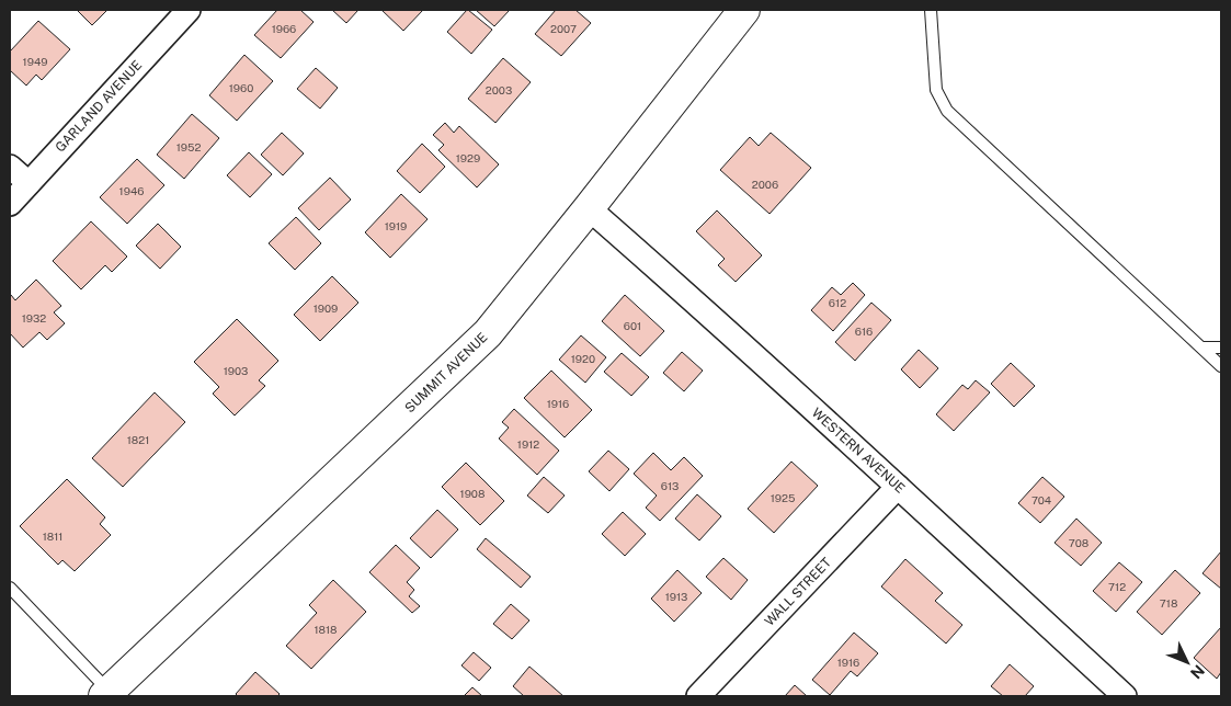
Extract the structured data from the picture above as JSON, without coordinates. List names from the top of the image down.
{
  "streets": {
    "main road": ["SUMMIT AVENUE"],
    "street": ["GARLAND AVENUE", "WESTERN AVENUE", "WALL STREET"]
  },
  "crossings": [
    ["SUMMIT AVENUE", "WESTERN AVENUE"],
    ["WESTERN AVENUE", "WALL STREET"]
  ],
  "house_numbers": [
    "1966",
    "2007",
    "1949",
    "1960",
    "2003",
    "1952",
    "1929",
    "2006",
    "1946",
    "1919",
    "612",
    "1909",
    "1932",
    "601",
    "616",
    "1920",
    "1903",
    "1916",
    "1821",
    "1912",
    "613",
    "1908",
    "1925",
    "704",
    "1811",
    "708",
    "712",
    "1913",
    "718",
    "1818",
    "1916"
  ],
  "north": "bottom right"
}
